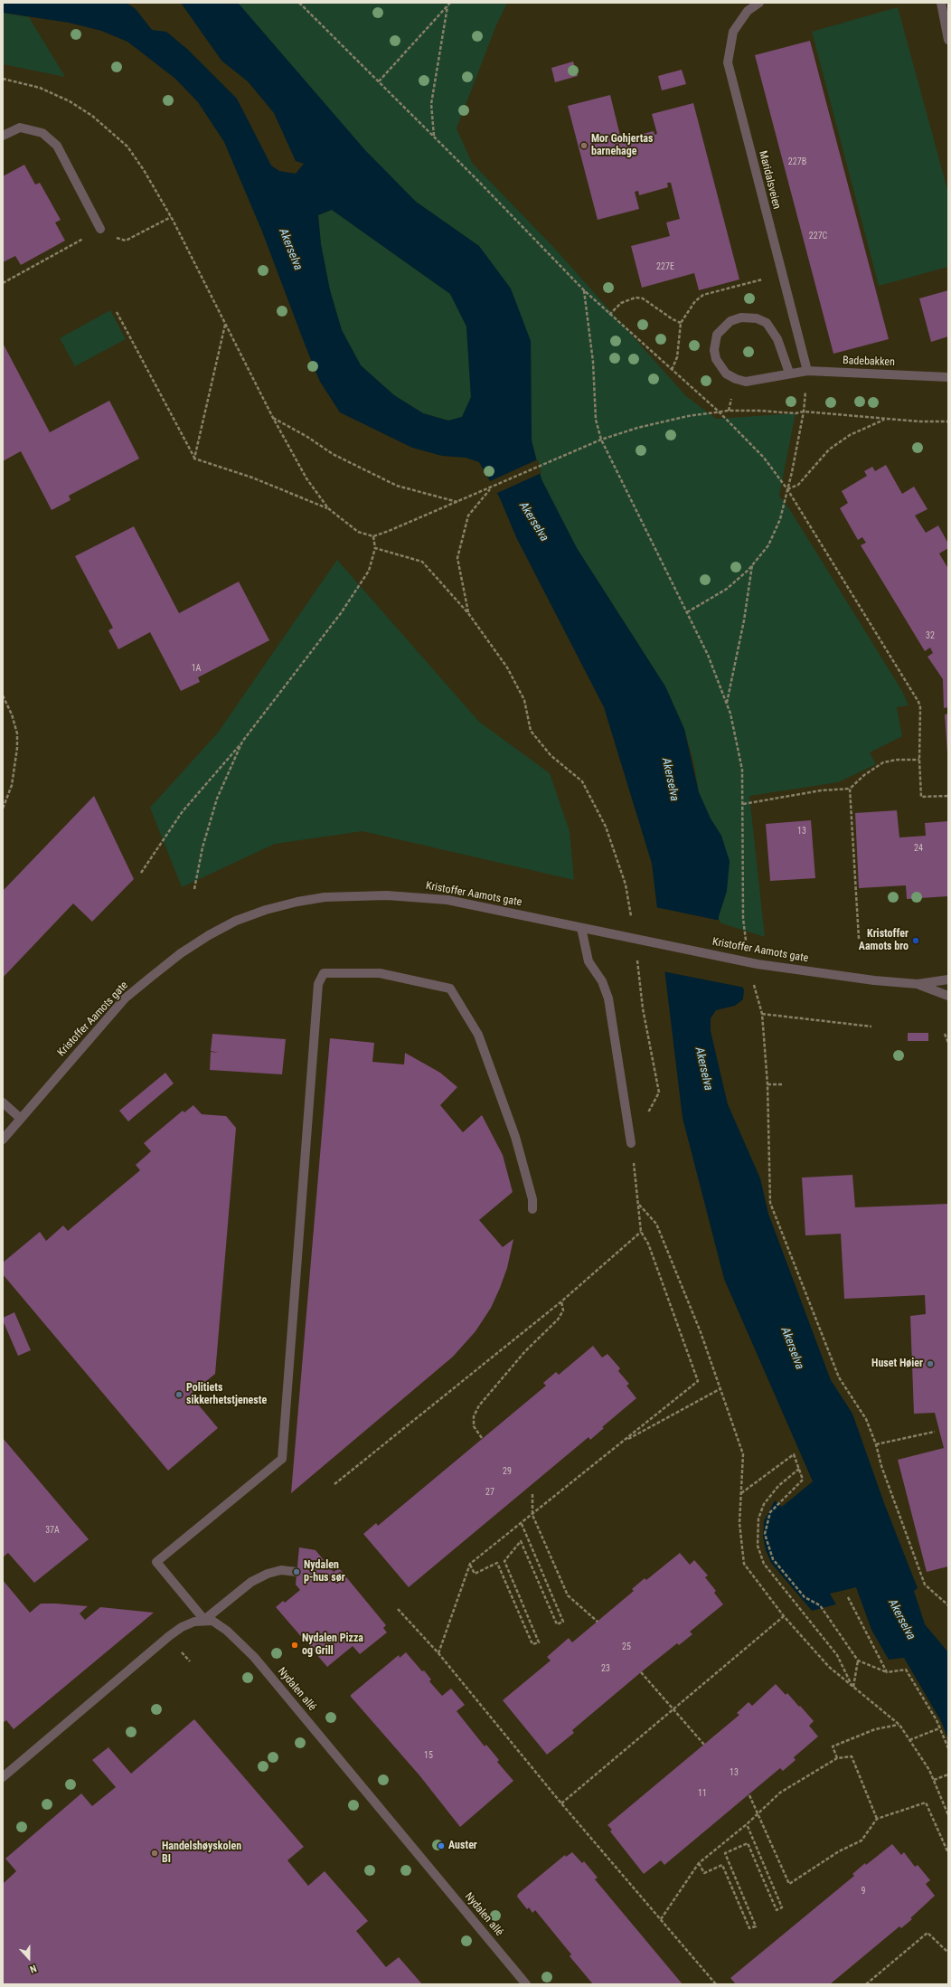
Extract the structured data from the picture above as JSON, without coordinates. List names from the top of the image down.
{
  "streets": {
    "street": [
      "Maridalsveien",
      "Badebakken",
      "Kristoffer Aamots gate",
      "Nydalen allé"
    ]
  },
  "crossings": [
    ["Maridalsveien", "Badebakken"]
  ],
  "water": ["Akerselva"],
  "places": [
    "Mor Gohjertas barnehage",
    "Kristoffer Aamots bro",
    "Huset Høier",
    "Politiets sikkerhetstjeneste",
    "Nydalen p-hus sør",
    "Nydalen Pizza og Grill",
    "Auster",
    "Handelshøyskolen BI"
  ],
  "house_numbers": [
    "227B",
    "227C",
    "227E",
    "32",
    "1A",
    "13",
    "24",
    "29",
    "27",
    "37A",
    "25",
    "23",
    "15",
    "13",
    "11",
    "9"
  ],
  "north": "bottom"
}
